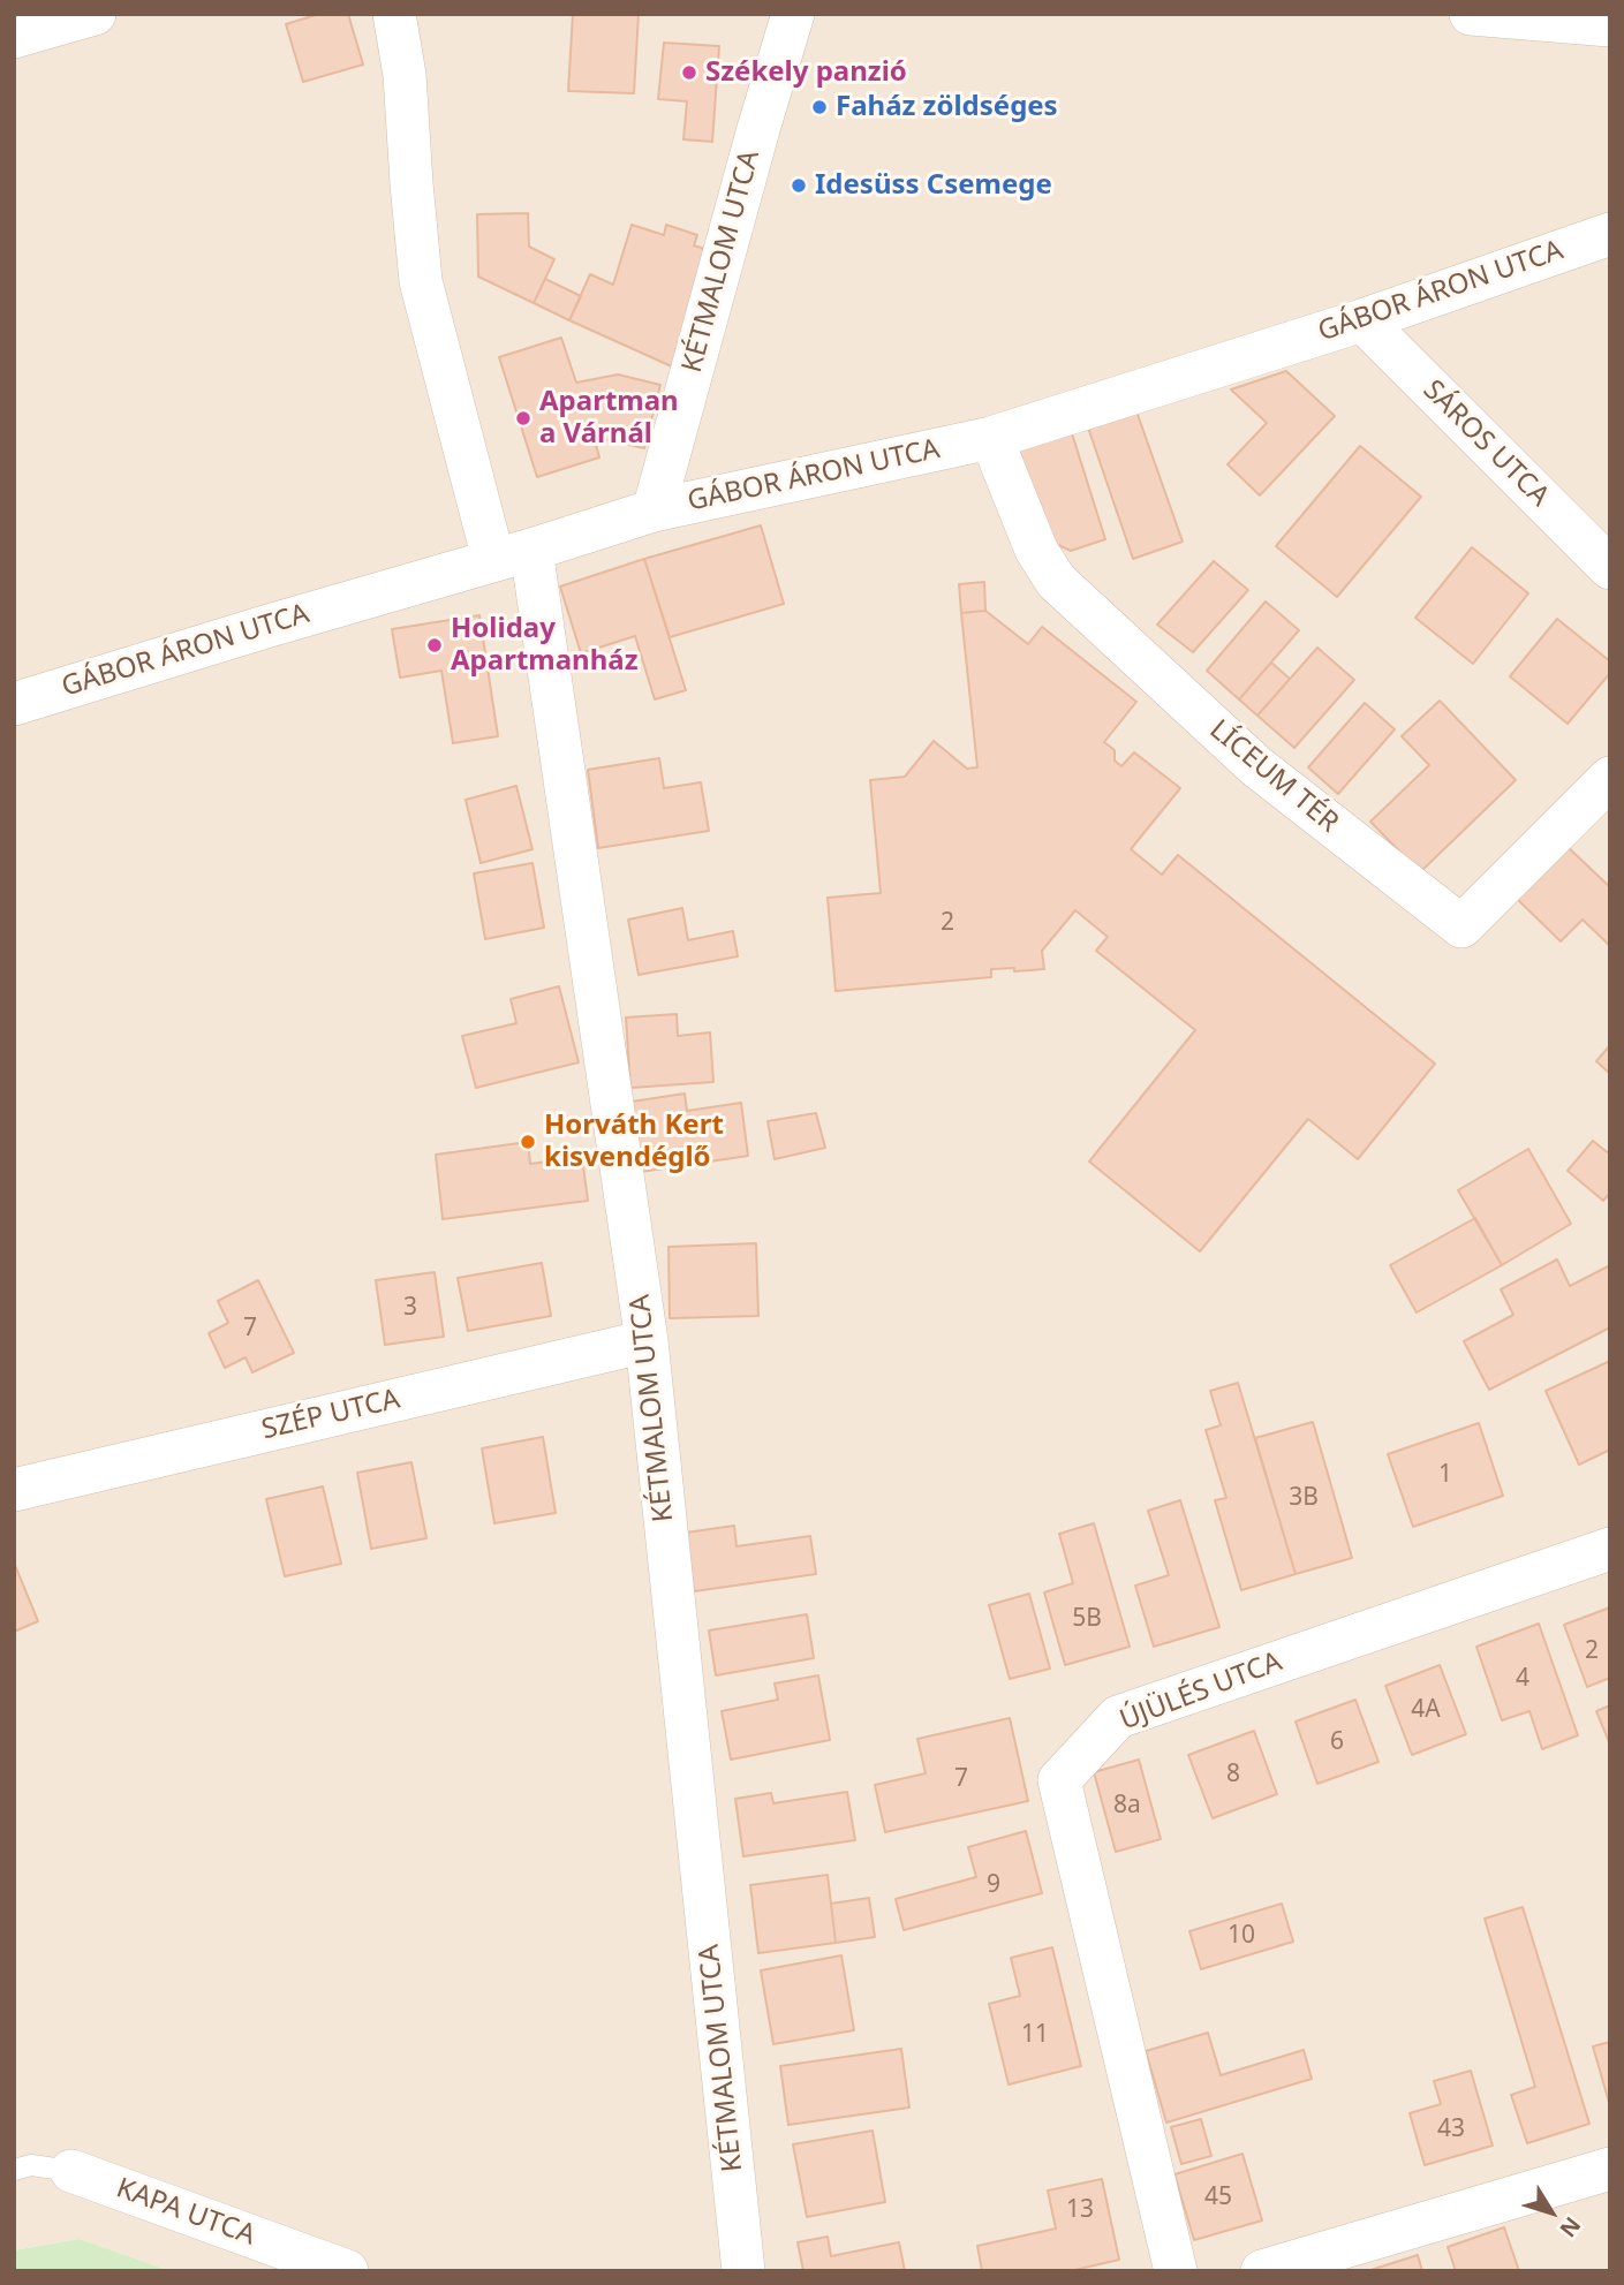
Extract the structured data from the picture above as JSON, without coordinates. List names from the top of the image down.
{
  "streets": {
    "street": [
      "KÉTMALOM UTCA",
      "GÁBOR ÁRON UTCA",
      "SÁROS UTCA",
      "LÍCEUM TÉR",
      "SZÉP UTCA",
      "ÚJÜLÉS UTCA",
      "KAPA UTCA"
    ]
  },
  "crossings": [
    ["KÉTMALOM UTCA", "GÁBOR ÁRON UTCA"],
    ["KÉTMALOM UTCA", "SZÉP UTCA"],
    ["GÁBOR ÁRON UTCA", "SÁROS UTCA"],
    ["GÁBOR ÁRON UTCA", "LÍCEUM TÉR"]
  ],
  "places": [
    "Székely panzió",
    "Faház zöldséges",
    "Idesüss Csemege",
    "Apartman a Várnál",
    "Holiday Apartmanház",
    "Horváth Kert kisvendéglő"
  ],
  "house_numbers": [
    "2",
    "3",
    "7",
    "1",
    "3B",
    "5B",
    "2",
    "4",
    "4A",
    "6",
    "8",
    "7",
    "8a",
    "9",
    "10",
    "11",
    "43",
    "45",
    "13"
  ],
  "north": "bottom right"
}
